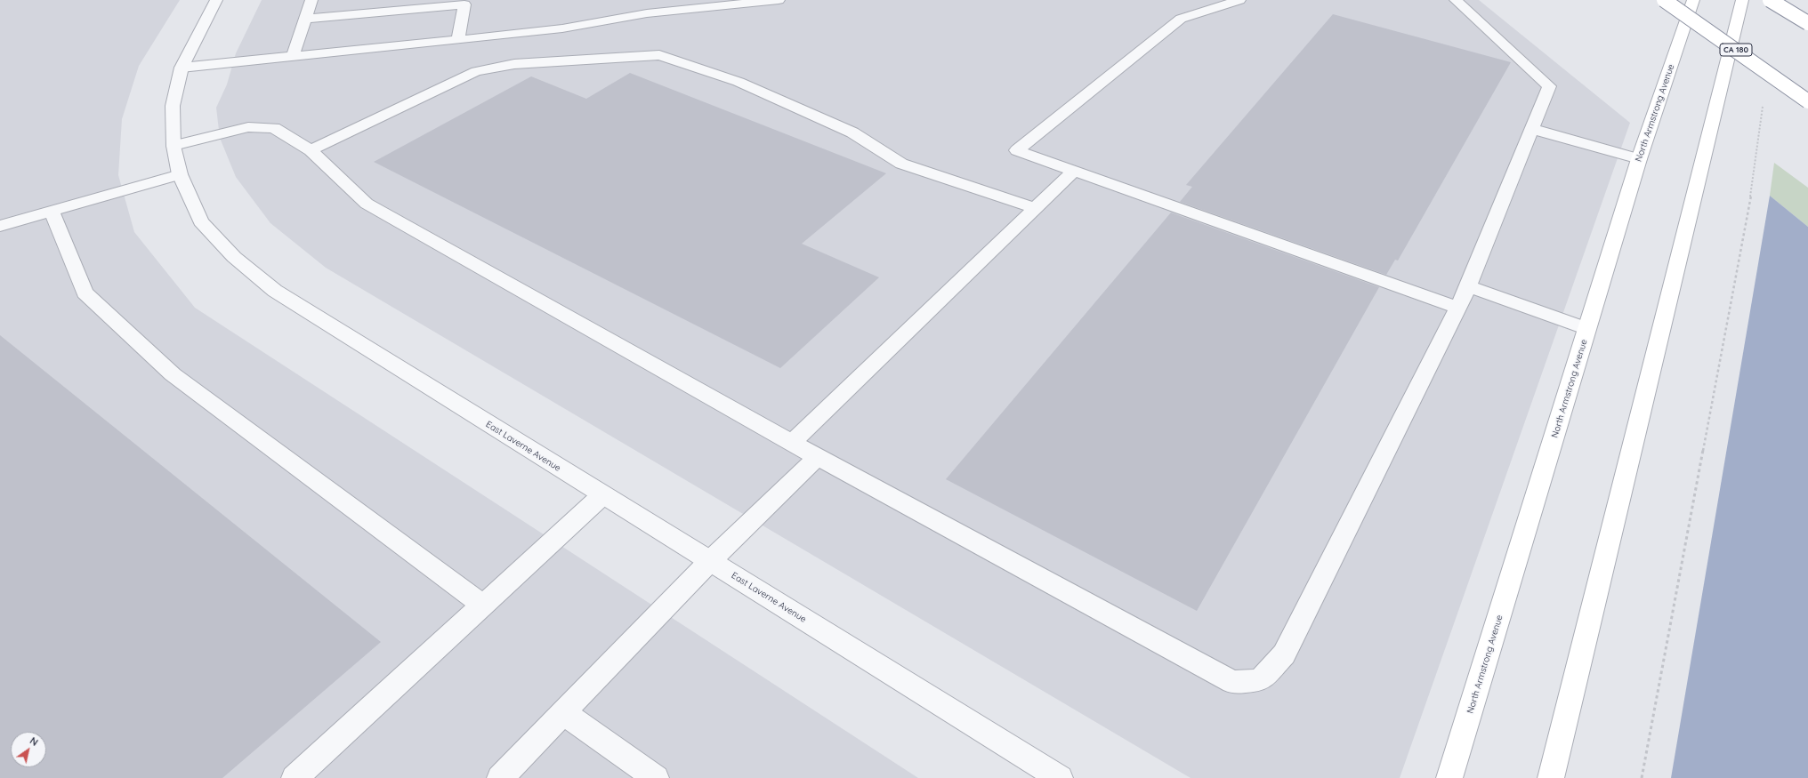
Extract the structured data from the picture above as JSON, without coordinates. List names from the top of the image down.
{
  "streets": {
    "main road": ["CA 180", "North Armstrong Avenue"],
    "street": ["East Laverne Avenue"]
  },
  "north": "top right"
}
